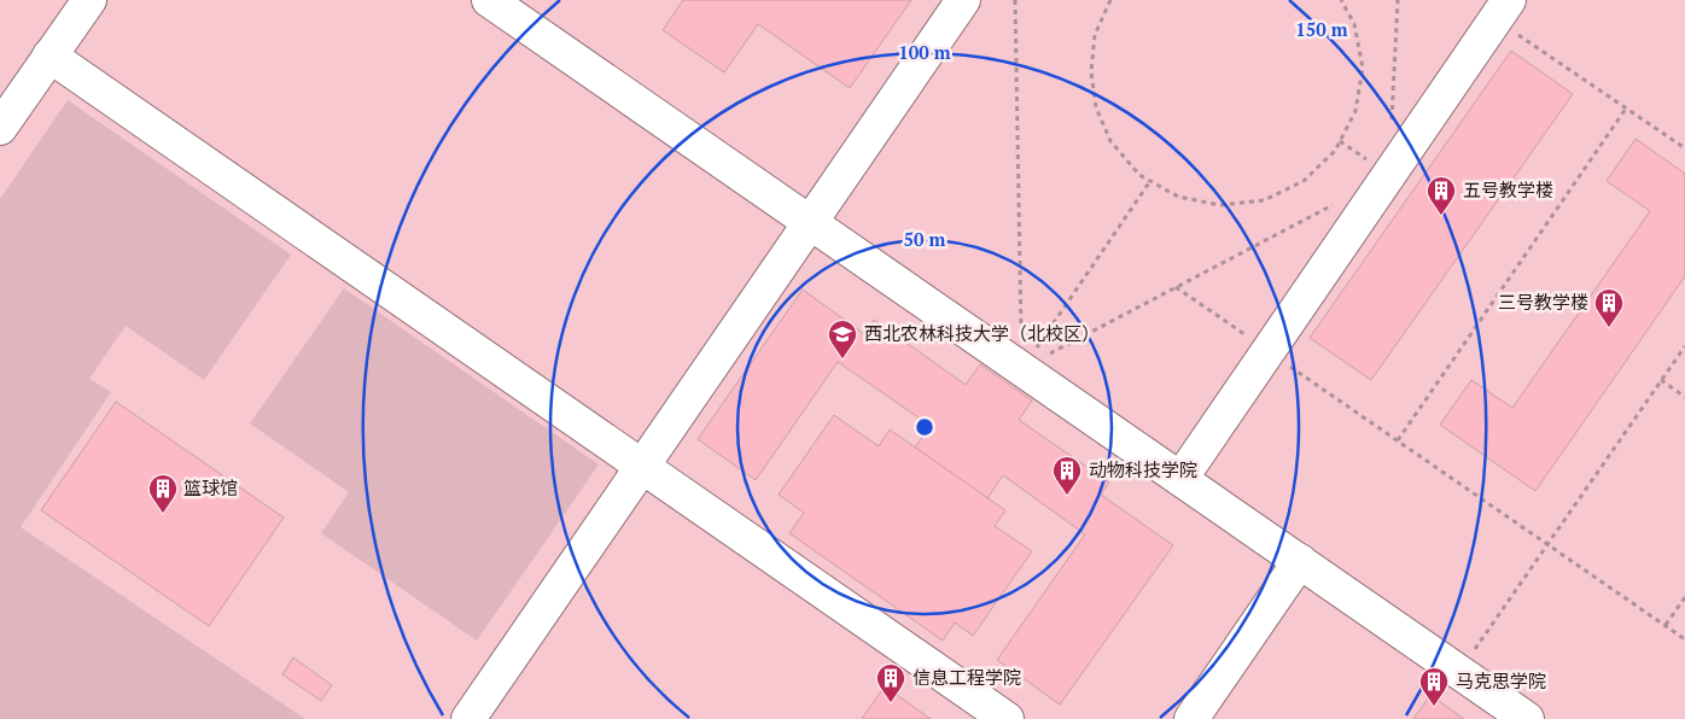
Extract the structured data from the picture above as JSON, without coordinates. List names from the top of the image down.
{
  "places": {
    "building": [
      "五号教学楼",
      "三号教学楼",
      "动物科技学院",
      "篮球馆",
      "信息工程学院",
      "马克思学院"
    ],
    "school or university": ["西北农林科技大学（北校区）"]
  },
  "rings": ["150 m", "100 m", "50 m"]
}
